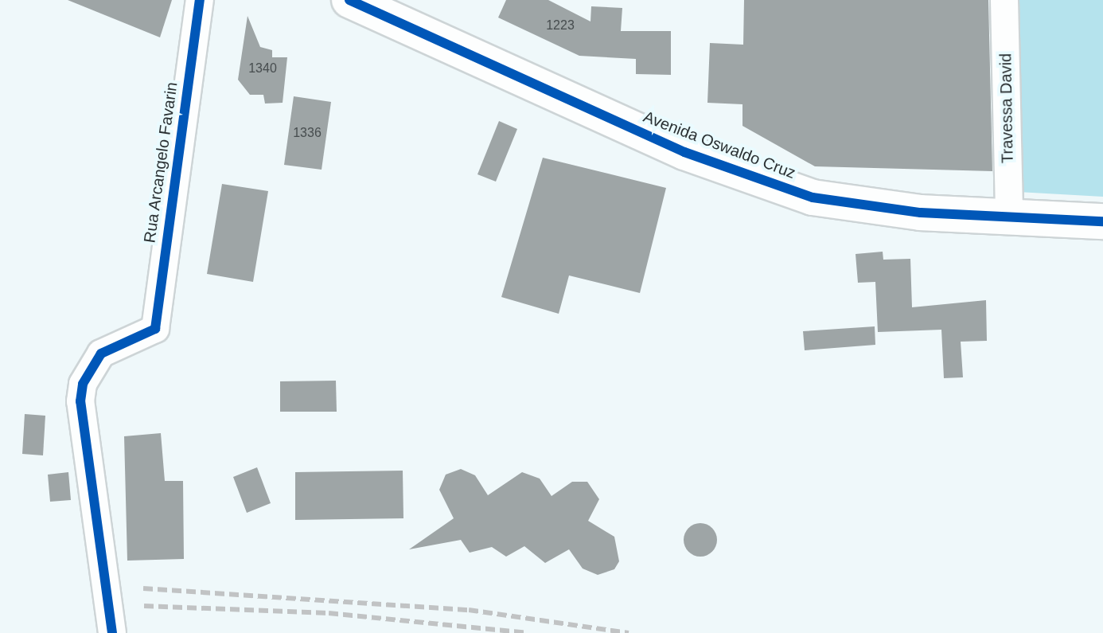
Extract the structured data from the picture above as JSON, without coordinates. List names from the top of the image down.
{
  "streets": {
    "street": ["Travessa David", "Avenida Oswaldo Cruz", "Rua Arcangelo Favarin"]
  },
  "crossings": [
    ["Travessa David", "Avenida Oswaldo Cruz"]
  ],
  "house_numbers": ["1223", "1340", "1336"]
}
